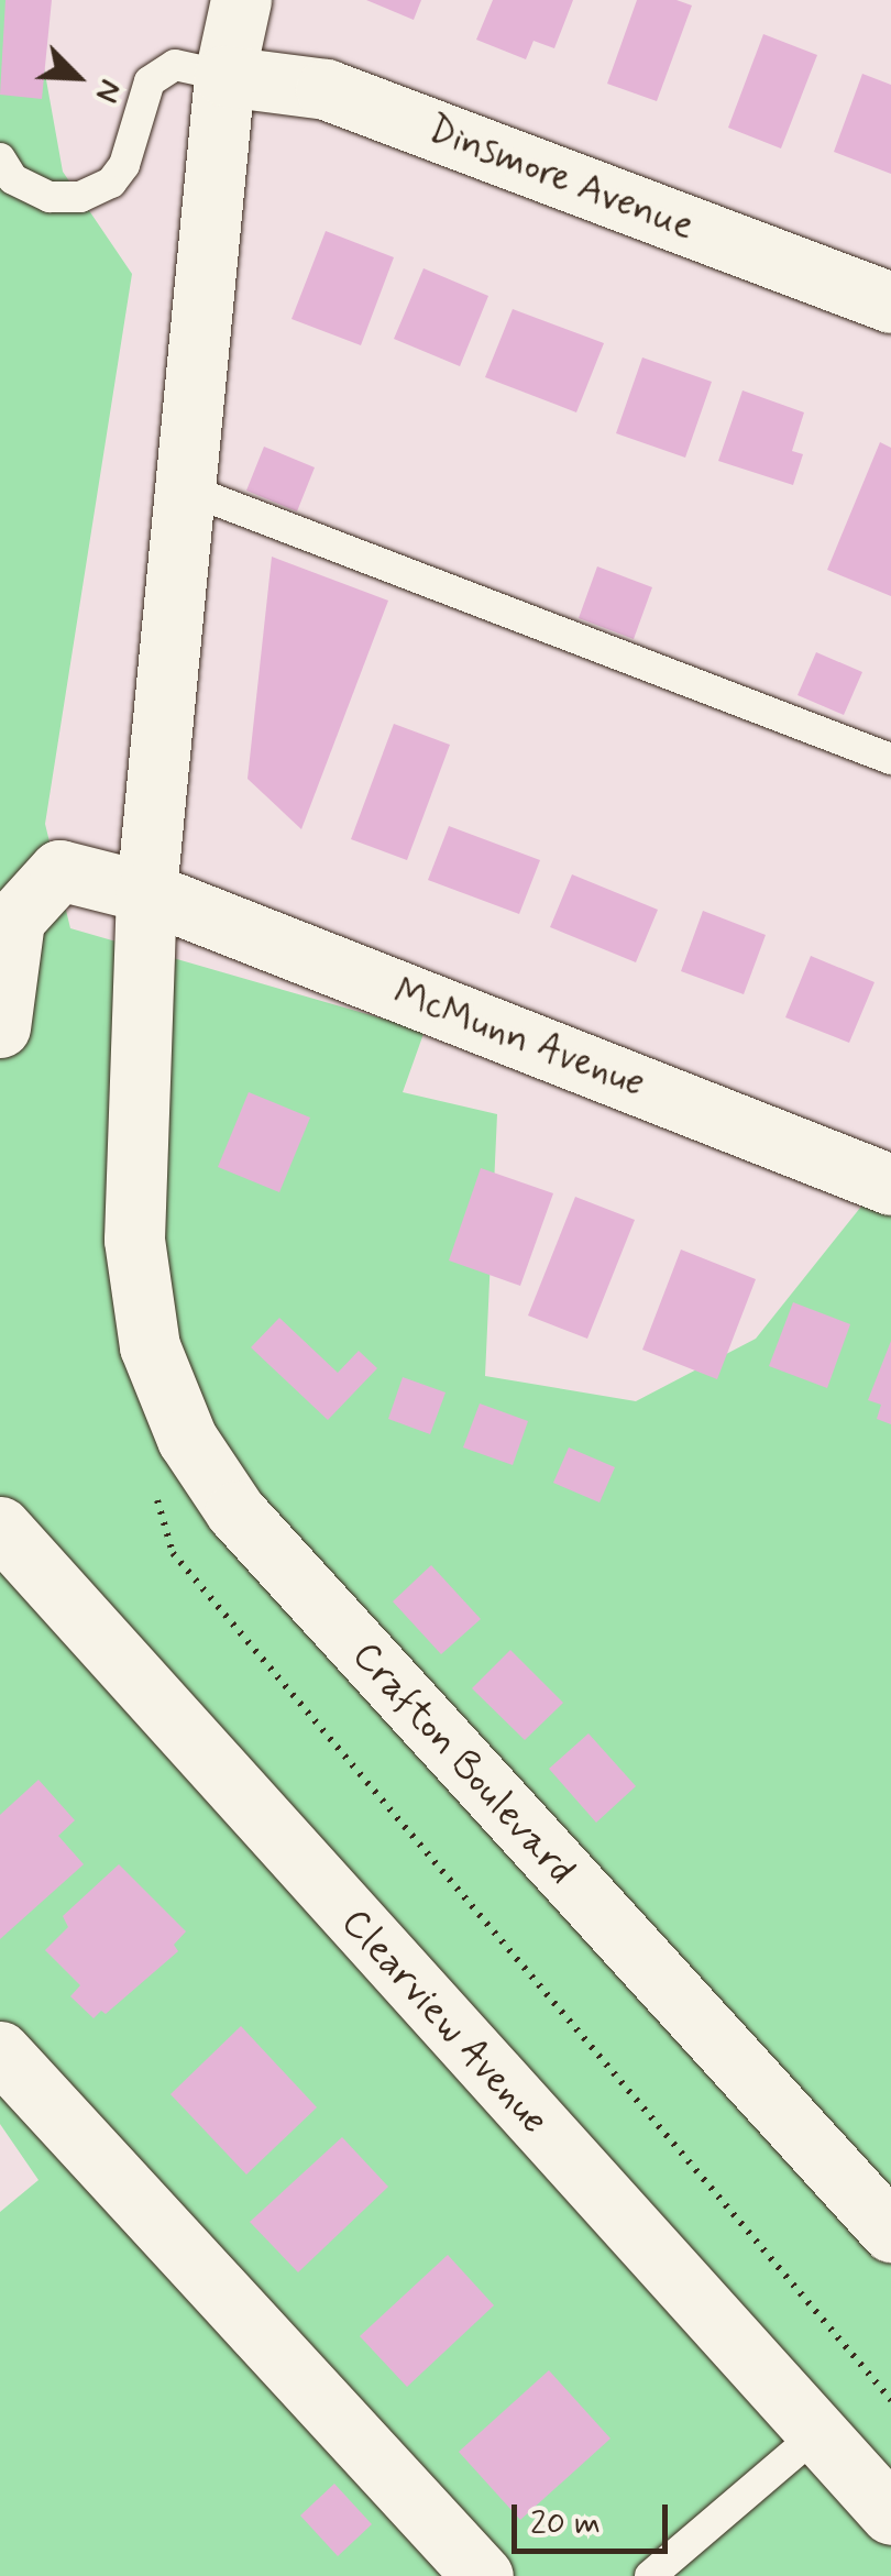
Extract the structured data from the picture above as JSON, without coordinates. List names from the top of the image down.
{
  "streets": {
    "main road": [
      "Dinsmore Avenue",
      "McMunn Avenue",
      "Crafton Boulevard",
      "Clearview Avenue"
    ]
  },
  "crossings": [
    ["Dinsmore Avenue", "Crafton Boulevard"],
    ["McMunn Avenue", "Crafton Boulevard"]
  ],
  "scale_bar": "20 m",
  "north": "bottom right"
}
